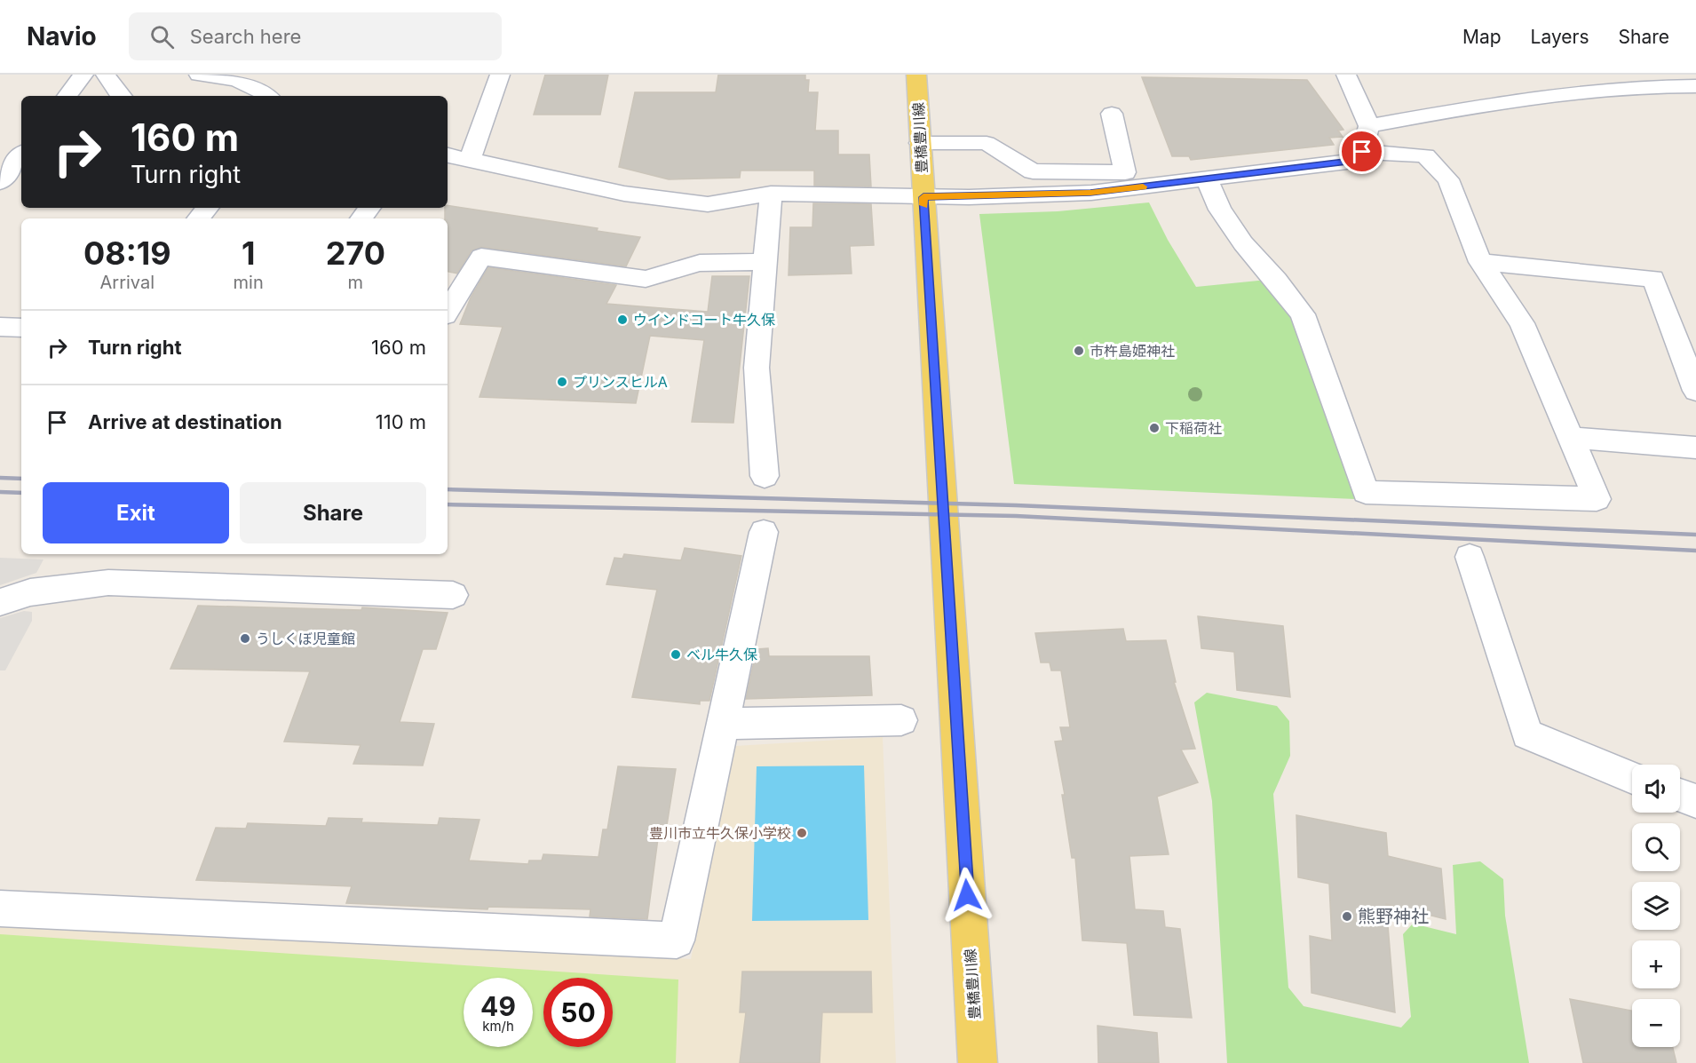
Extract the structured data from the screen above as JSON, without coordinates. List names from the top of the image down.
{
  "streets": {
    "main road": ["豊橋豊川線"]
  },
  "places": [
    "ウインドコート牛久保",
    "市杵島姫神社",
    "プリンスヒルA",
    "下稲荷社",
    "うしくぼ児童館",
    "ベル牛久保",
    "豊川市立牛久保小学校",
    "熊野神社"
  ],
  "page": {
    "header": "Navio",
    "search": "Search here",
    "nav": ["Map", "Layers", "Share"],
    "turn": ["160 m", "Turn right"],
    "eta": [
      "08:19",
      "Arrival",
      "1",
      "min",
      "270",
      "m"
    ],
    "list": [
      {
        "name": "Turn right",
        "value": "160 m"
      },
      {
        "name": "Arrive at destination",
        "value": "110 m"
      }
    ],
    "buttons": ["Exit", "Share"],
    "map_buttons": ["+", "−"],
    "speed": "49 km/h",
    "limit": "50"
  }
}
